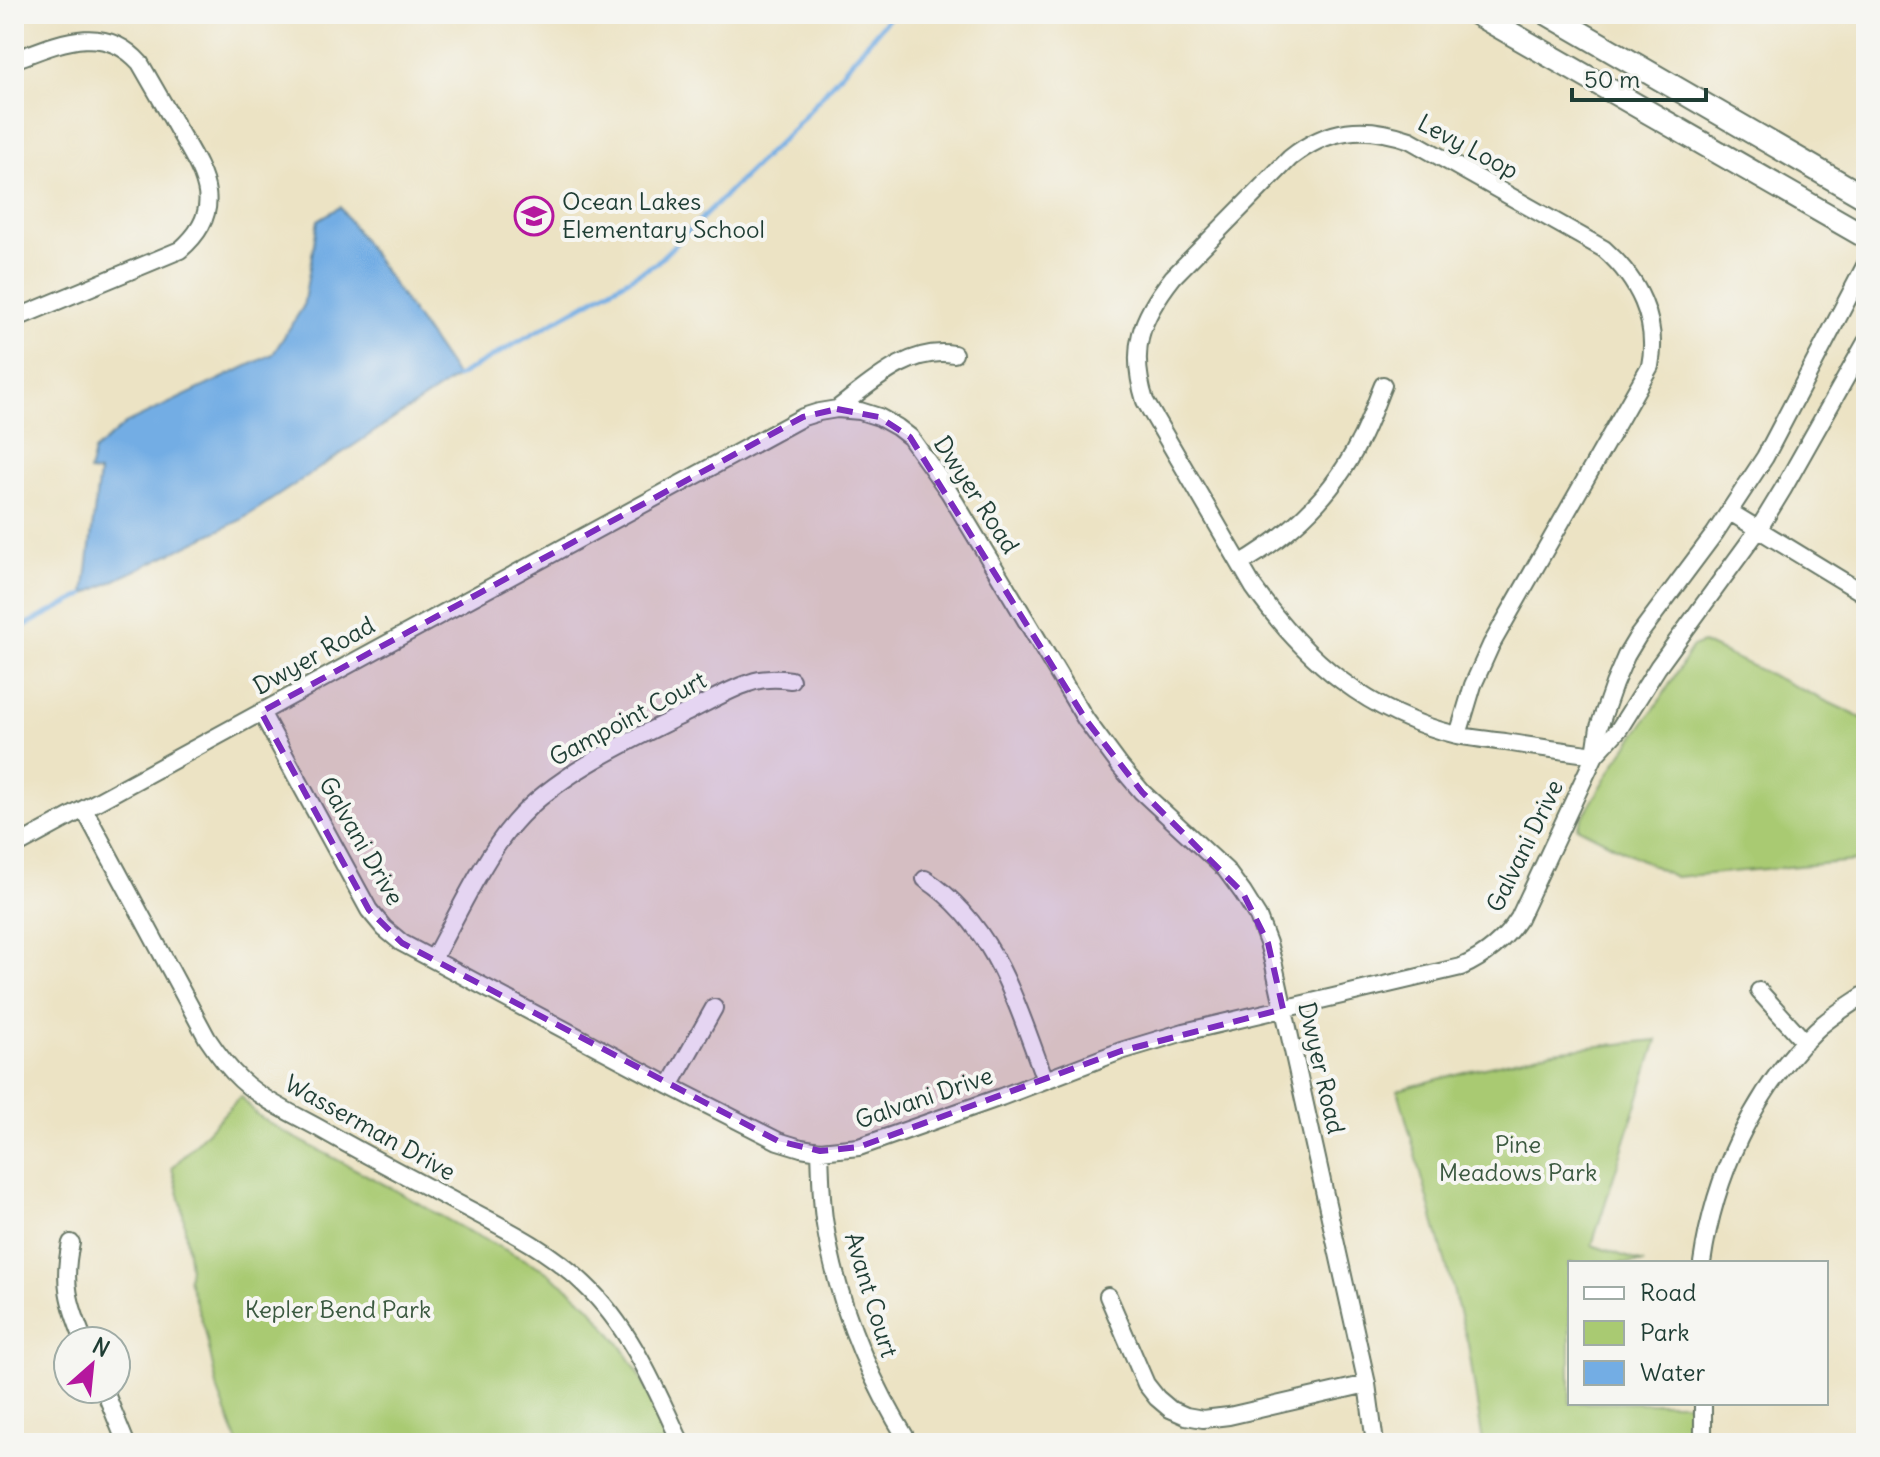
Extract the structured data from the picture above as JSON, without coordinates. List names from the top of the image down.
{
  "streets": {
    "street": [
      "Levy Loop",
      "Dwyer Road",
      "Gampoint Court",
      "Galvani Drive",
      "Wasserman Drive",
      "Avant Court"
    ]
  },
  "crossings": [
    ["Levy Loop", "Galvani Drive"],
    ["Dwyer Road", "Galvani Drive"],
    ["Dwyer Road", "Wasserman Drive"],
    ["Gampoint Court", "Galvani Drive"],
    ["Galvani Drive", "Avant Court"]
  ],
  "parks": ["Pine Meadows Park", "Kepler Bend Park"],
  "places": {
    "school or university": ["Ocean Lakes Elementary School"]
  },
  "legend": ["Road", "Park", "Water"],
  "scale_bar": "50 m",
  "north": "top right"
}
